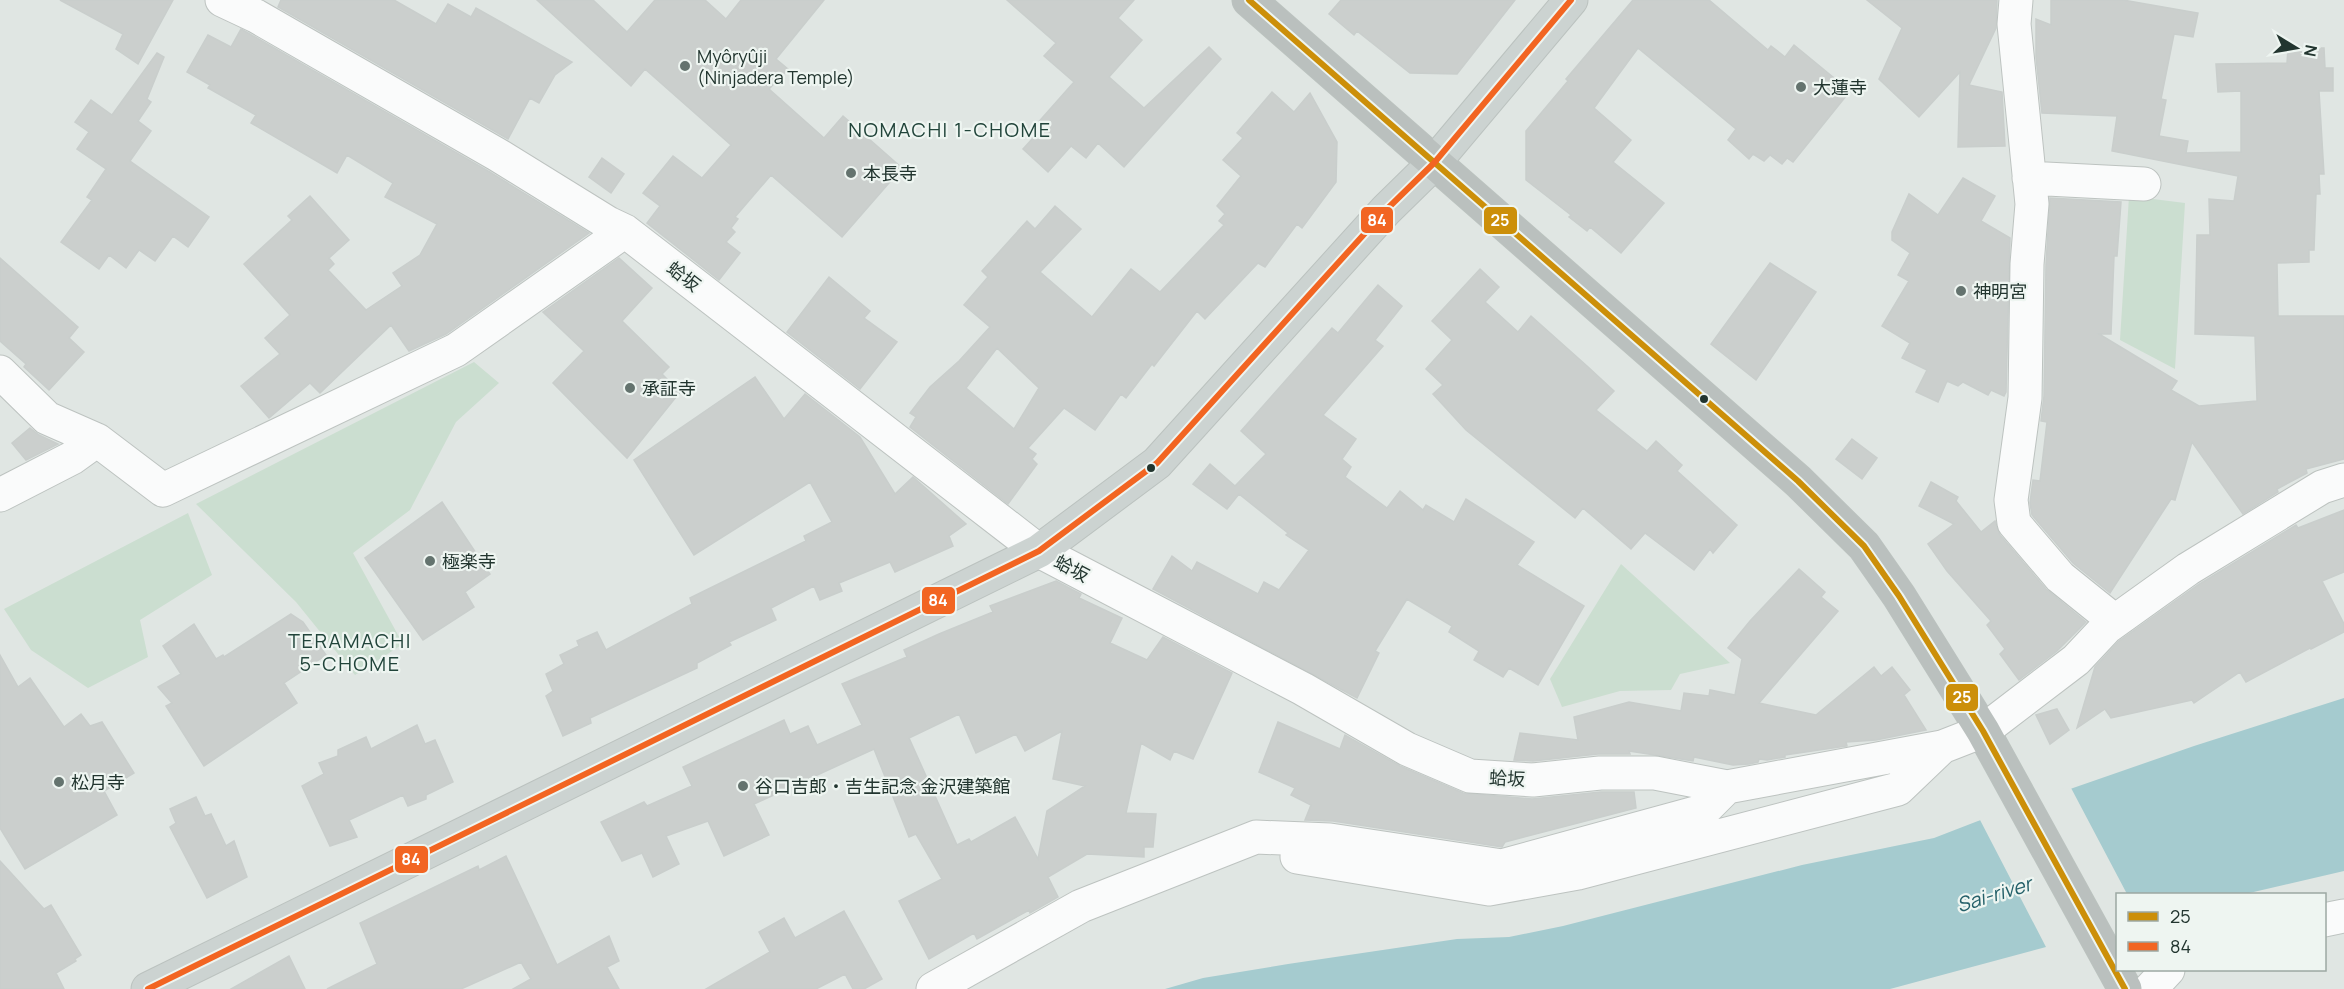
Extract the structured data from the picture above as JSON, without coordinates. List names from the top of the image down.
{
  "streets": {
    "street": ["蛤坂"]
  },
  "districts": ["NOMACHI 1-CHOME", "TERAMACHI 5-CHOME"],
  "water": ["Sai-river"],
  "places": [
    "Myôryûji (Ninjadera Temple)",
    "大蓮寺",
    "本長寺",
    "神明宮",
    "承証寺",
    "極楽寺",
    "松月寺",
    "谷口吉郎・吉生記念 金沢建築館"
  ],
  "lines": ["transit line 25", "transit line 84"],
  "legend": ["25", "84"],
  "north": "right"
}
